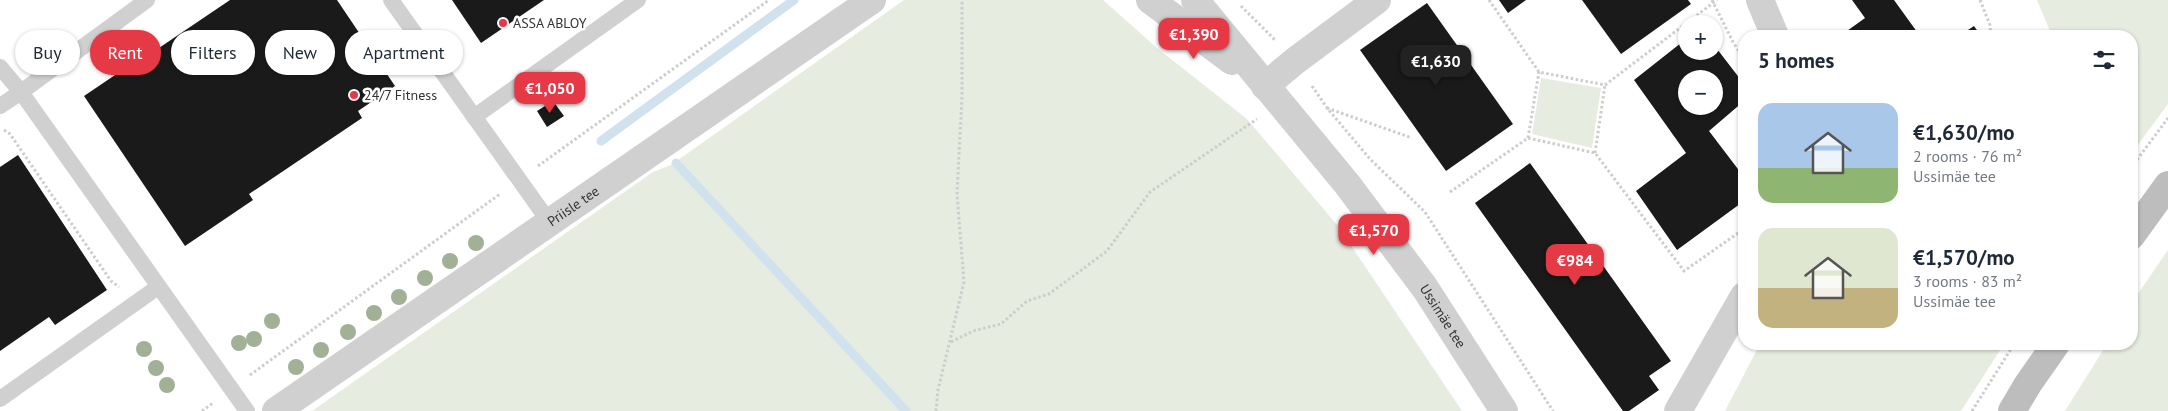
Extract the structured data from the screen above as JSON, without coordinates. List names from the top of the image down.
{
  "streets": {
    "street": ["Priisle tee", "Ussimäe tee"]
  },
  "places": ["ASSA ABLOY", "24/7 Fitness"],
  "page": {
    "map_buttons": ["+", "−"],
    "price": [
      "€1,390",
      "€1,630",
      "€1,050",
      "€1,570",
      "€984"
    ],
    "chip": [
      "Buy",
      "Rent",
      "Filters",
      "New",
      "Apartment"
    ],
    "heading": "5 homes",
    "list": [
      {
        "name": "€1,630/mo",
        "note": "2 rooms · 76 m² · Ussimäe tee"
      },
      {
        "name": "€1,570/mo",
        "note": "3 rooms · 83 m² · Ussimäe tee"
      }
    ]
  }
}
